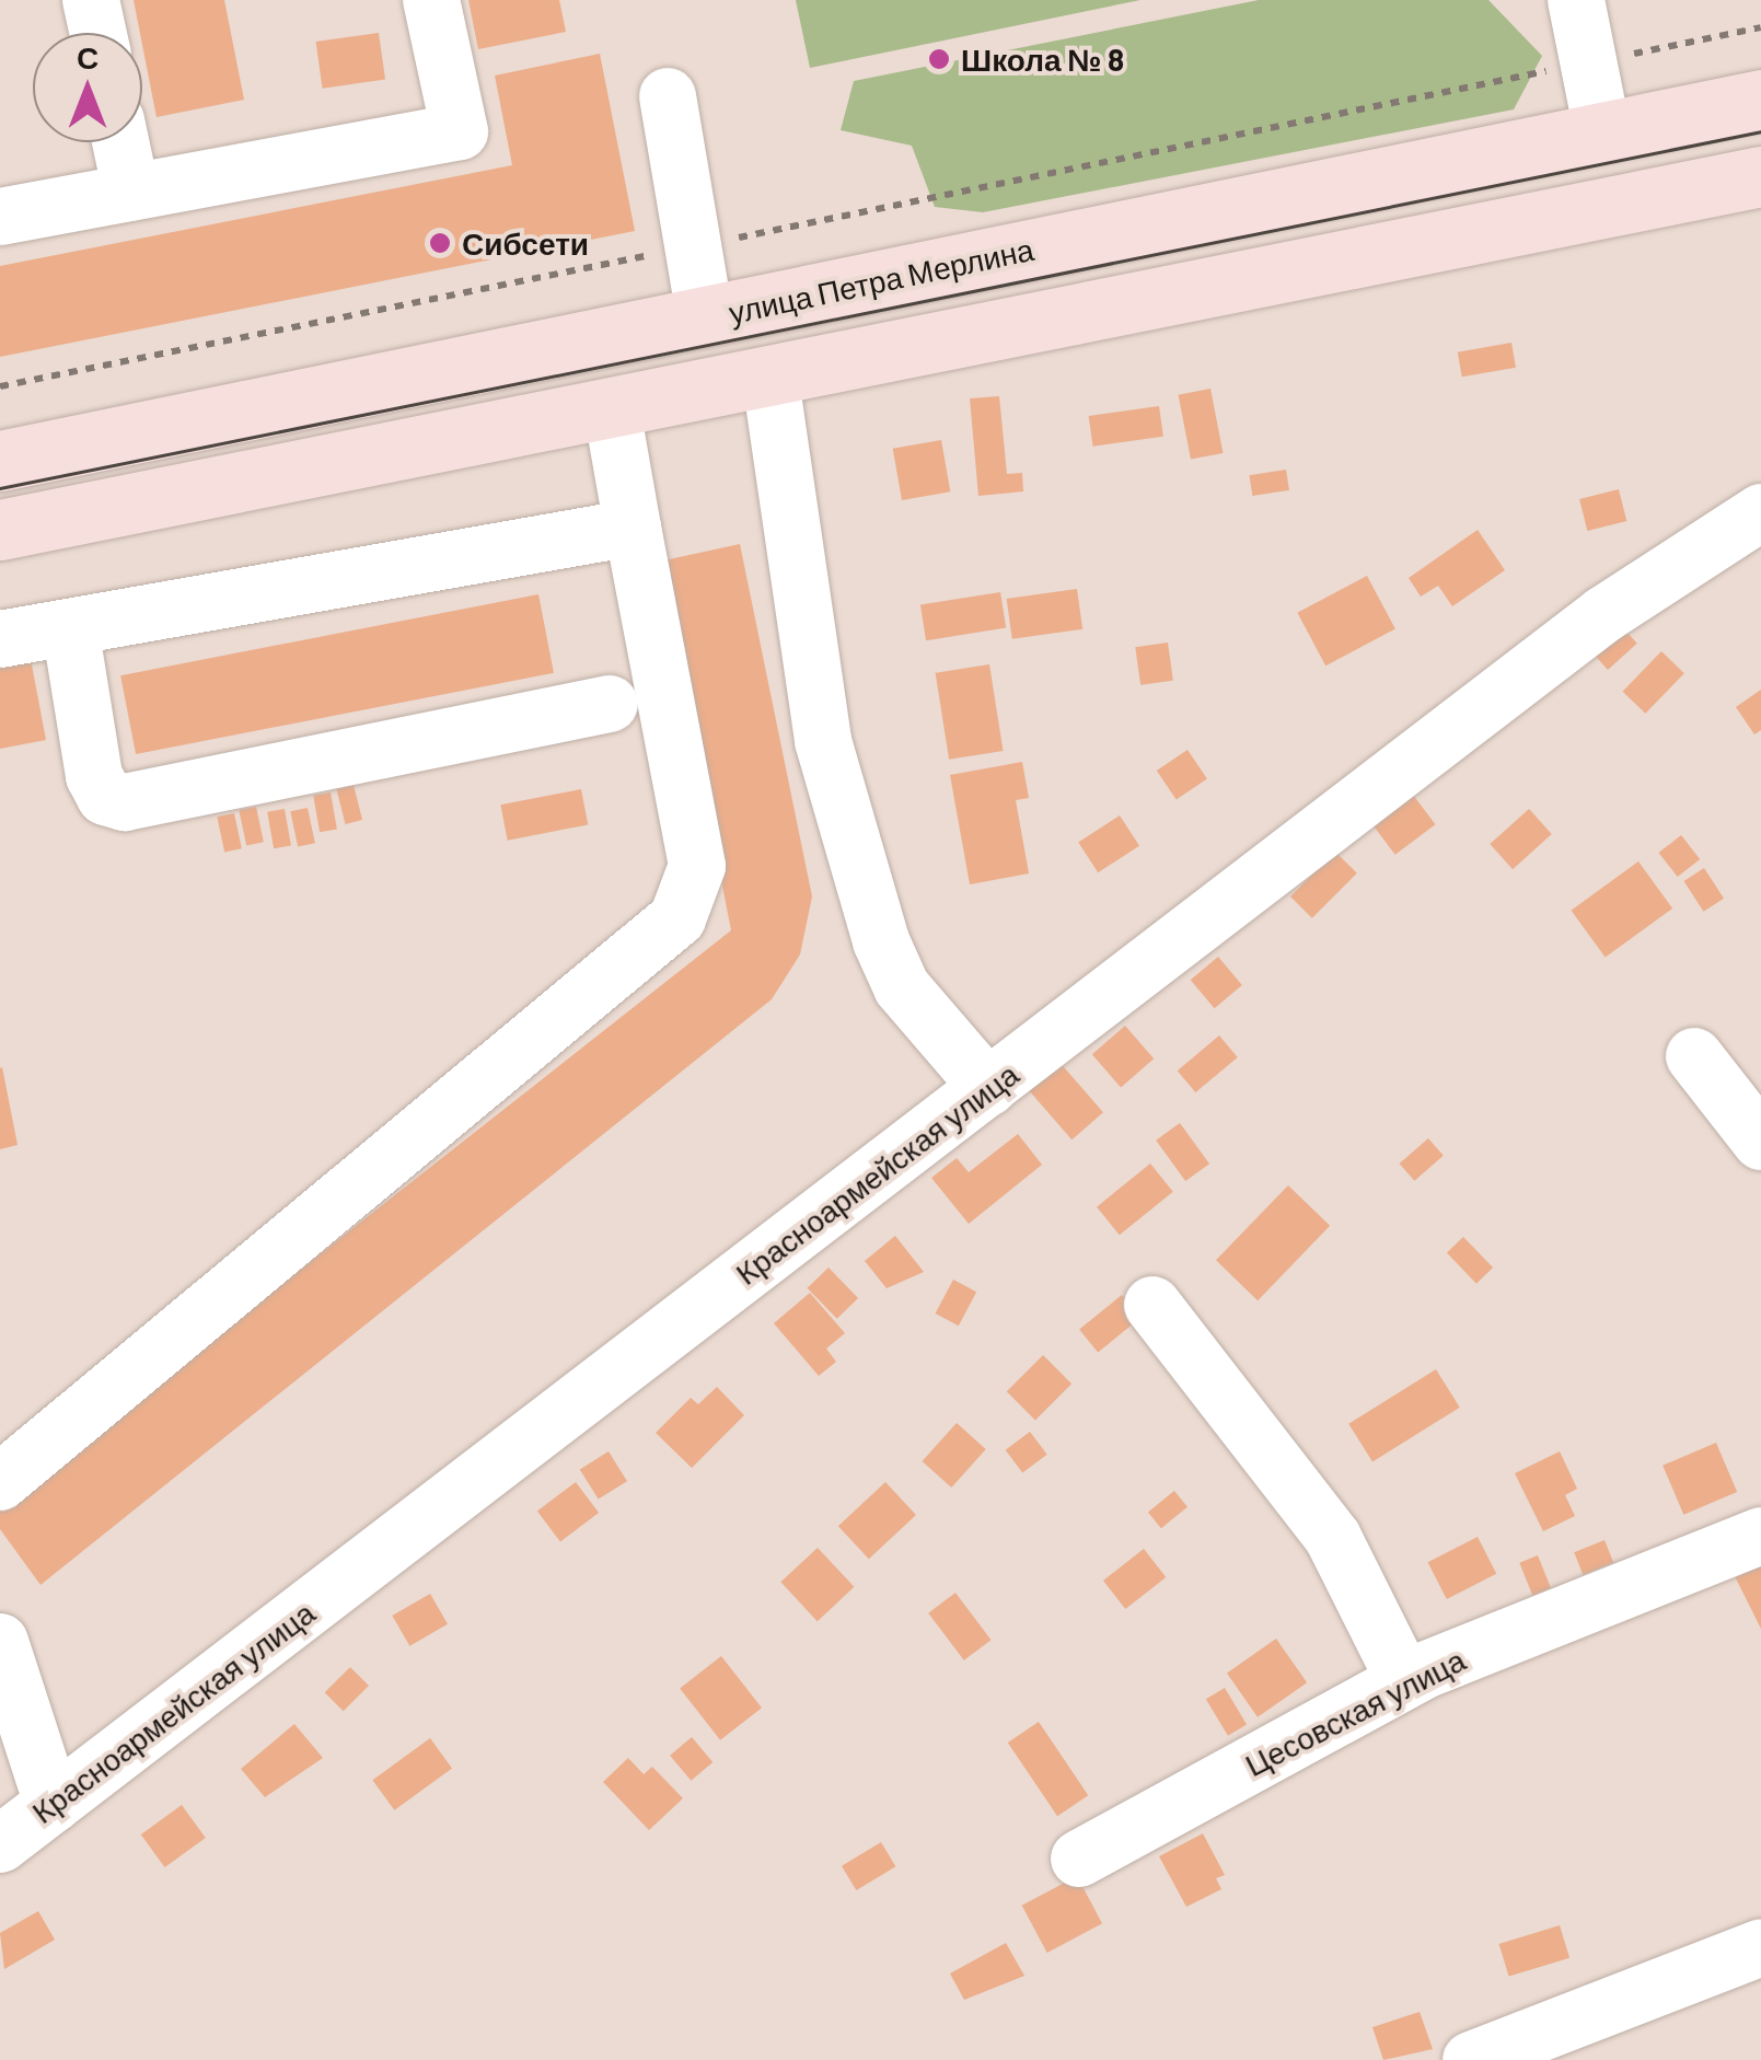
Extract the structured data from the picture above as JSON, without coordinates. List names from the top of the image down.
{
  "streets": {
    "main road": ["улица Петра Мерлина"],
    "street": ["Красноармейская улица", "Цесовская улица"]
  },
  "places": ["Школа № 8", "Сибсети"],
  "north": "top"
}
